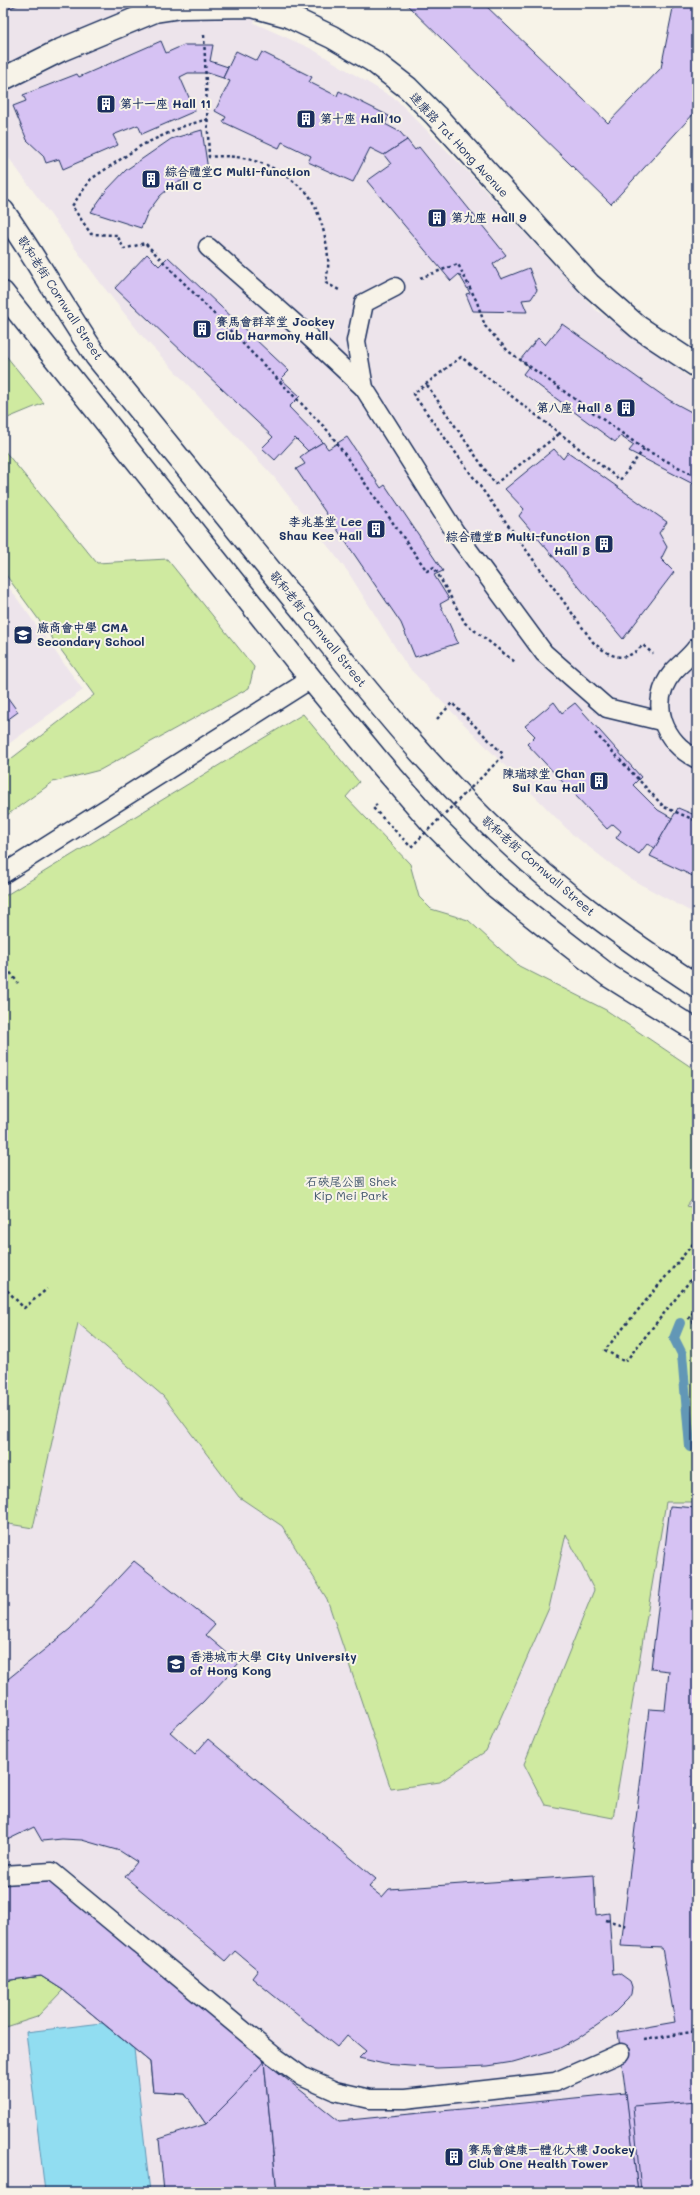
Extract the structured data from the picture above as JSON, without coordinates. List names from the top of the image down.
{
  "streets": {
    "main road": ["達康路 Tat Hong Avenue", "歌和老街 Cornwall Street"]
  },
  "parks": ["石硤尾公園 Shek Kip Mei Park"],
  "places": {
    "building": [
      "第十一座 Hall 11",
      "第十座 Hall 10",
      "綜合禮堂C Multi-function Hall C",
      "第九座 Hall 9",
      "賽馬會群萃堂 Jockey Club Harmony Hall",
      "第八座 Hall 8",
      "李兆基堂 Lee Shau Kee Hall",
      "綜合禮堂B Multi-function Hall B",
      "陳瑞球堂 Chan Sui Kau Hall",
      "賽馬會健康一體化大樓 Jockey Club One Health Tower"
    ],
    "school or university": ["廠商會中學 CMA Secondary School", "香港城市大學 City University of Hong Kong"]
  }
}
